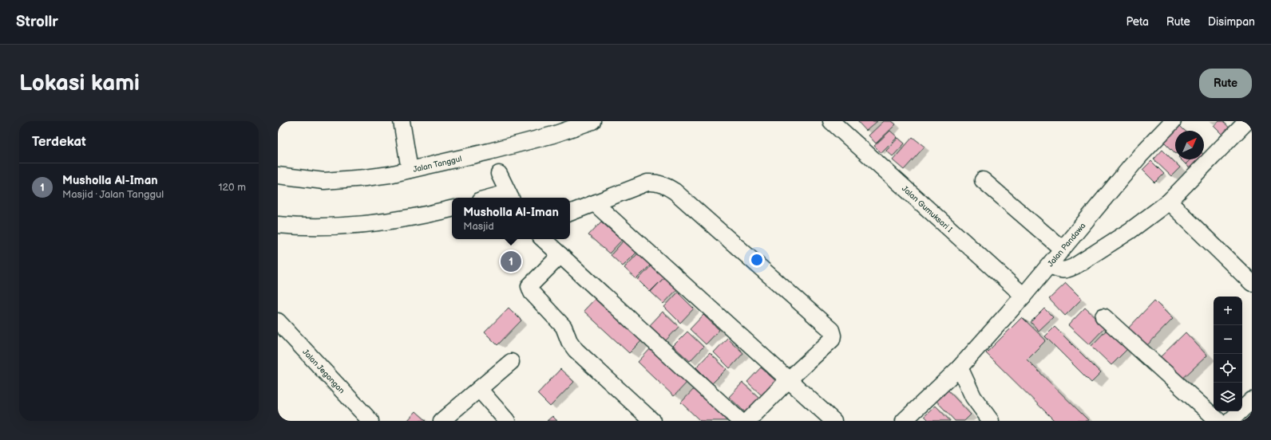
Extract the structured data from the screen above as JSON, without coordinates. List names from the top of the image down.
{
  "streets": {
    "street": [
      "Jalan Tanggul",
      "Jalan Gumuksari I",
      "Jalan Pandawa",
      "Jalan Jegongan"
    ]
  },
  "crossings": [
    ["Jalan Gumuksari I", "Jalan Pandawa"]
  ],
  "north": "top right",
  "page": {
    "header": "Strollr",
    "nav": ["Peta", "Rute", "Disimpan"],
    "buttons": "Rute",
    "title": "Lokasi kami",
    "heading": "Terdekat",
    "list": [
      {
        "mark": "1",
        "name": "Musholla Al-Iman",
        "note": "Masjid · Jalan Tanggul",
        "value": "120 m"
      }
    ],
    "popup": ["Musholla Al-Iman", "Masjid"],
    "pins": "1",
    "map_buttons": ["+", "−"]
  }
}
